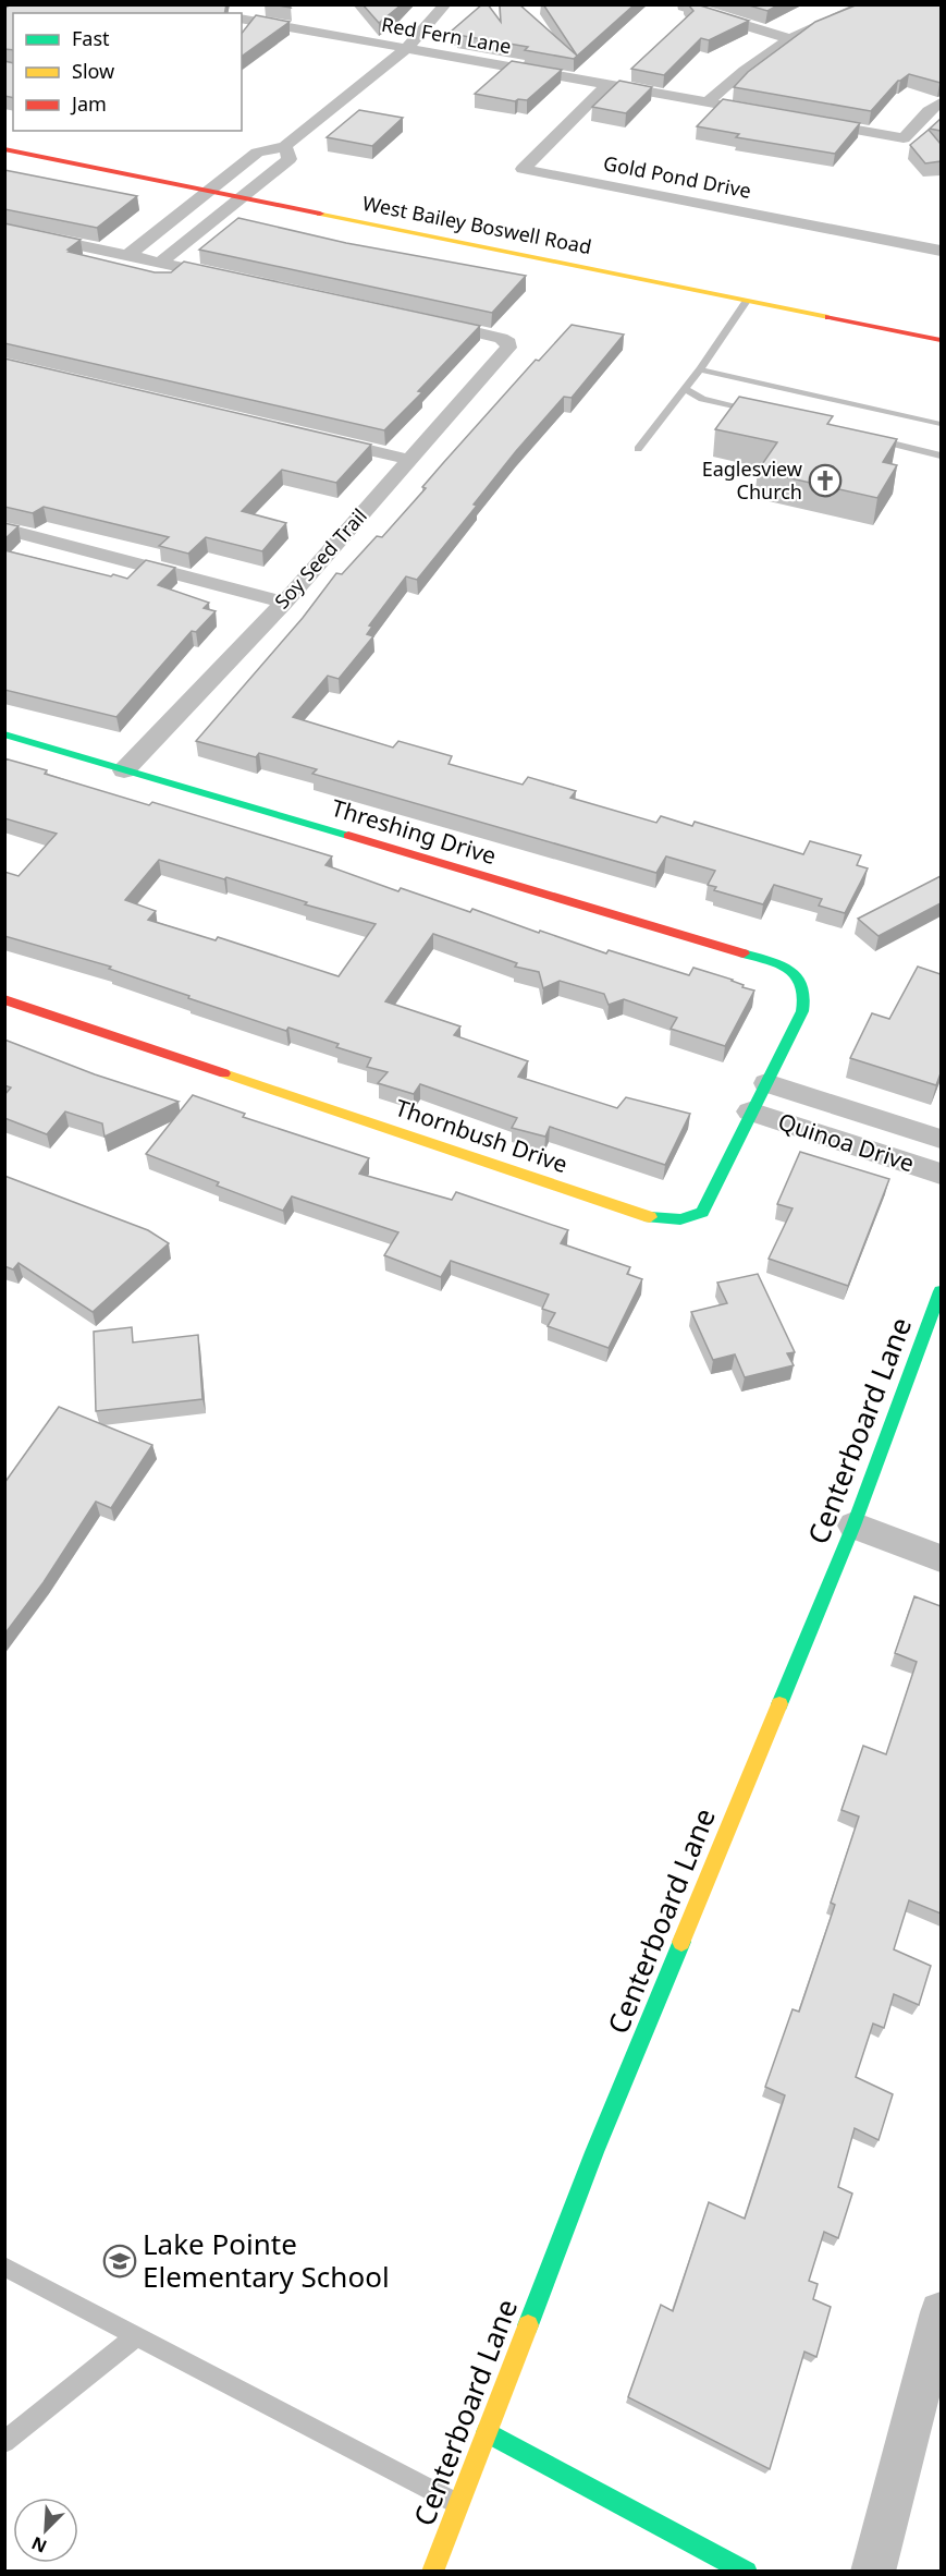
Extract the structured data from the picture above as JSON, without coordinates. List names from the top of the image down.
{
  "streets": {
    "street": [
      "Red Fern Lane",
      "Gold Pond Drive",
      "West Bailey Boswell Road",
      "Soy Seed Trail",
      "Threshing Drive",
      "Thornbush Drive",
      "Quinoa Drive",
      "Centerboard Lane"
    ]
  },
  "crossings": [
    ["Red Fern Lane", "Gold Pond Drive"],
    ["Soy Seed Trail", "Threshing Drive"],
    ["Threshing Drive", "Thornbush Drive"],
    ["Thornbush Drive", "Quinoa Drive"]
  ],
  "places": {
    "church": ["Eaglesview Church"],
    "school or university": ["Lake Pointe Elementary School"]
  },
  "legend": ["Fast", "Slow", "Jam"],
  "north": "bottom left"
}
